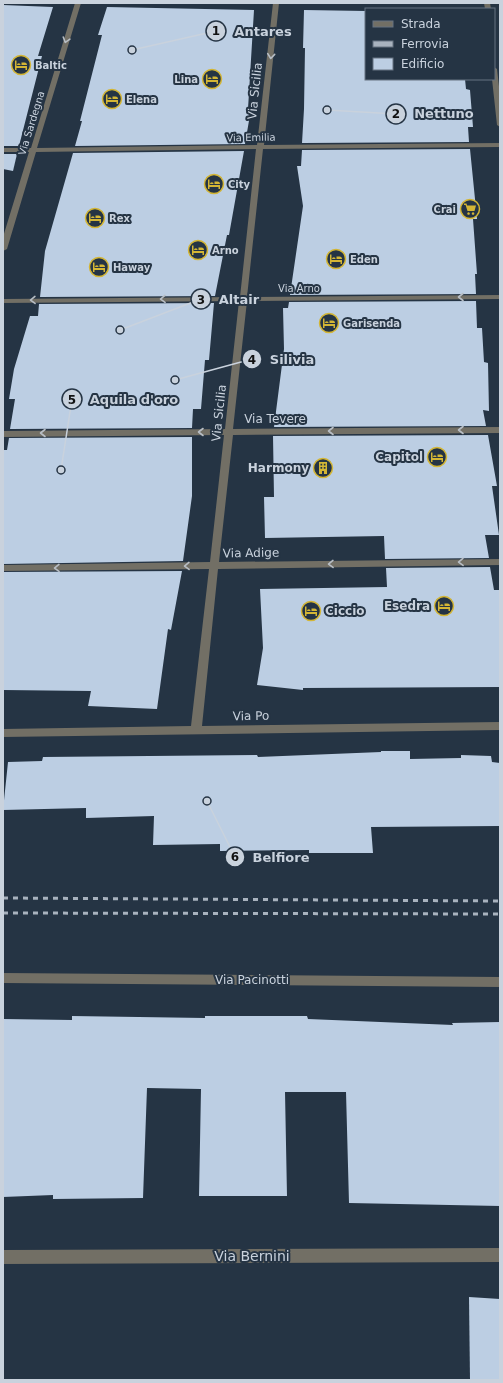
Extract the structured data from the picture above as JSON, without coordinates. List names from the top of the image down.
{
  "streets": {
    "street": [
      "Via Sicilia",
      "Via Sardegna",
      "Via Emilia",
      "Via Arno",
      "Via Tevere",
      "Via Adige",
      "Via Po",
      "Via Pacinotti",
      "Via Bernini"
    ]
  },
  "crossings": [
    ["Via Sicilia", "Via Emilia"],
    ["Via Sicilia", "Via Arno"],
    ["Via Sicilia", "Via Tevere"],
    ["Via Sicilia", "Via Adige"],
    ["Via Sicilia", "Via Po"],
    ["Via Sardegna", "Via Emilia"]
  ],
  "one_way": [
    "Via Sardegna",
    "Via Arno",
    "Via Tevere",
    "Via Adige"
  ],
  "places": {
    "other": [
      "Antares",
      "Nettuno",
      "Altair",
      "Silivia",
      "Aquila d'oro",
      "Belfiore"
    ],
    "hotel": [
      "Baltic",
      "Lina",
      "Elena",
      "City",
      "Rex",
      "Arno",
      "Eden",
      "Haway",
      "Garisenda",
      "Capitol",
      "Esedra",
      "Ciccio"
    ],
    "supermarket": ["Crai"],
    "building": ["Harmony"]
  },
  "legend": ["Strada", "Ferrovia", "Edificio"]
}
